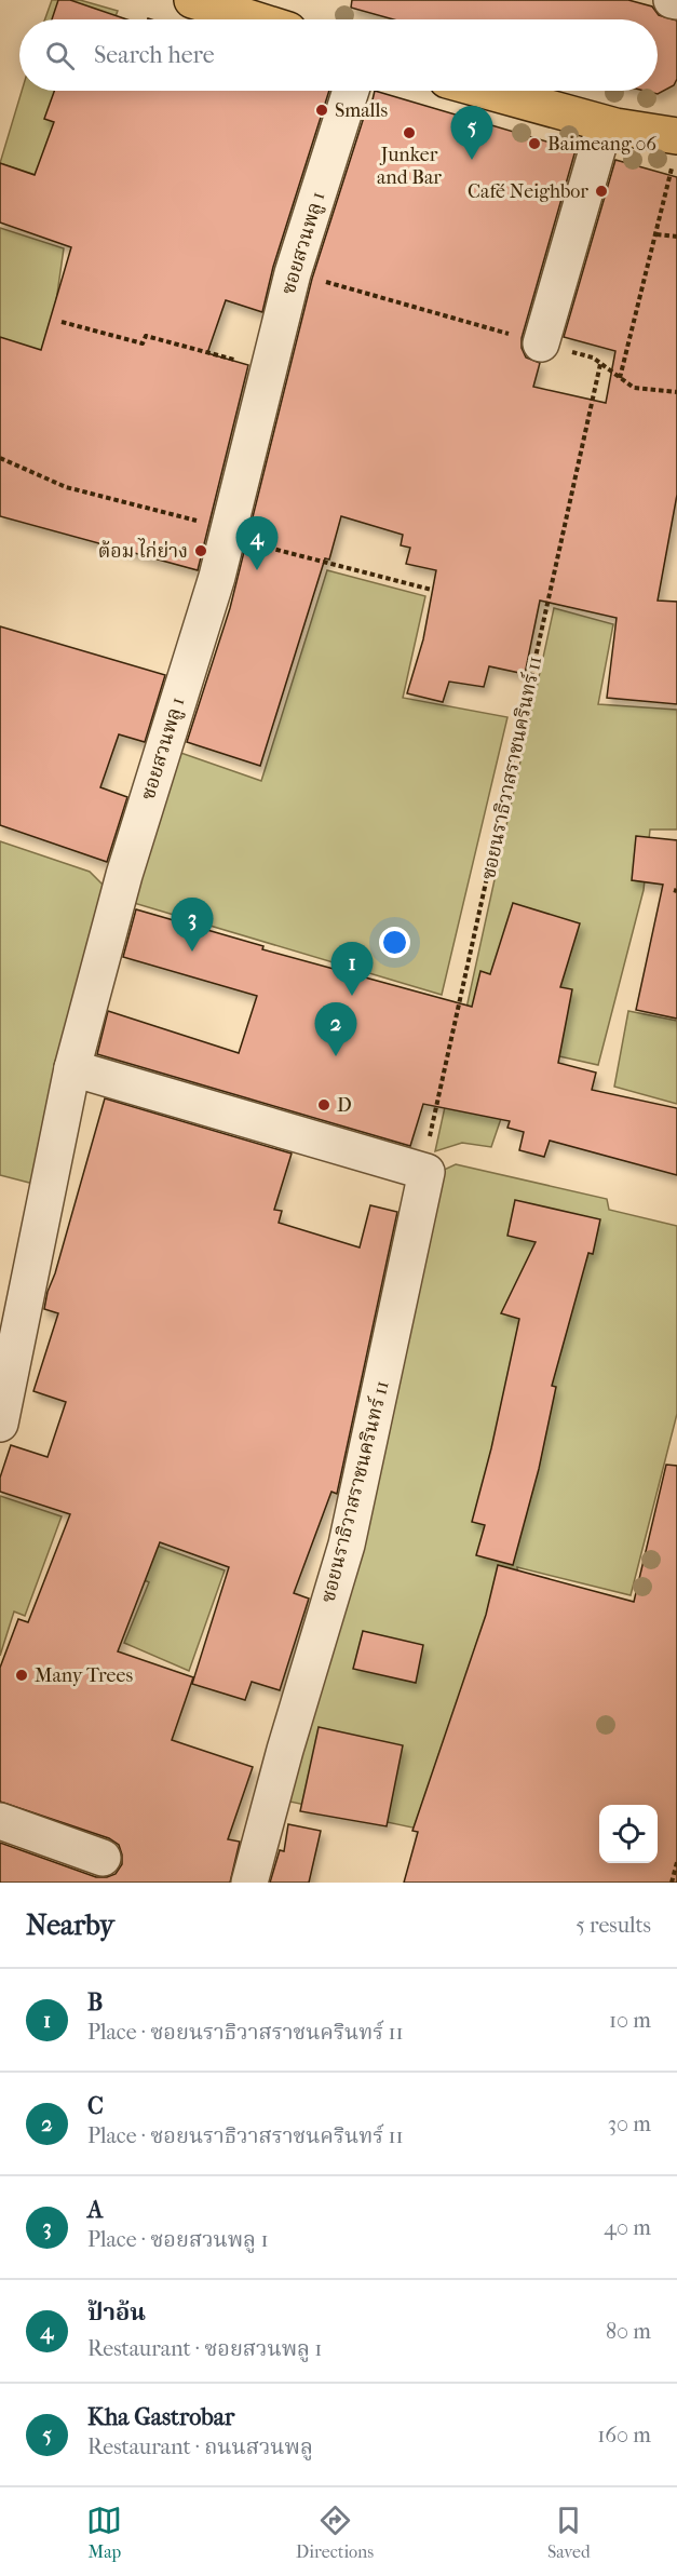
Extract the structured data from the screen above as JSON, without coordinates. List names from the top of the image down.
{
  "streets": {
    "street": ["ซอยสวนพลู 1", "ซอยนราธิวาสราชนครินทร์ 11"]
  },
  "places": [
    "Smalls",
    "Junker and Bar",
    "Baimeang 06",
    "Café Neighbor",
    "ต้อม ไก่ย่าง",
    "D",
    "Many Trees"
  ],
  "page": {
    "search": "Search here",
    "pins": [
      "5",
      "4",
      "3",
      "1",
      "2"
    ],
    "heading": ["Nearby", "5 results"],
    "list": [
      {
        "mark": "1",
        "name": "B",
        "note": "Place · ซอยนราธิวาสราชนครินทร์ 11",
        "value": "10 m"
      },
      {
        "mark": "2",
        "name": "C",
        "note": "Place · ซอยนราธิวาสราชนครินทร์ 11",
        "value": "30 m"
      },
      {
        "mark": "3",
        "name": "A",
        "note": "Place · ซอยสวนพลู 1",
        "value": "40 m"
      },
      {
        "mark": "4",
        "name": "ป้าอ้น",
        "note": "Restaurant · ซอยสวนพลู 1",
        "value": "80 m"
      },
      {
        "mark": "5",
        "name": "Kha Gastrobar",
        "note": "Restaurant · ถนนสวนพลู",
        "value": "160 m"
      }
    ],
    "nav": ["Map", "Directions", "Saved"]
  }
}
